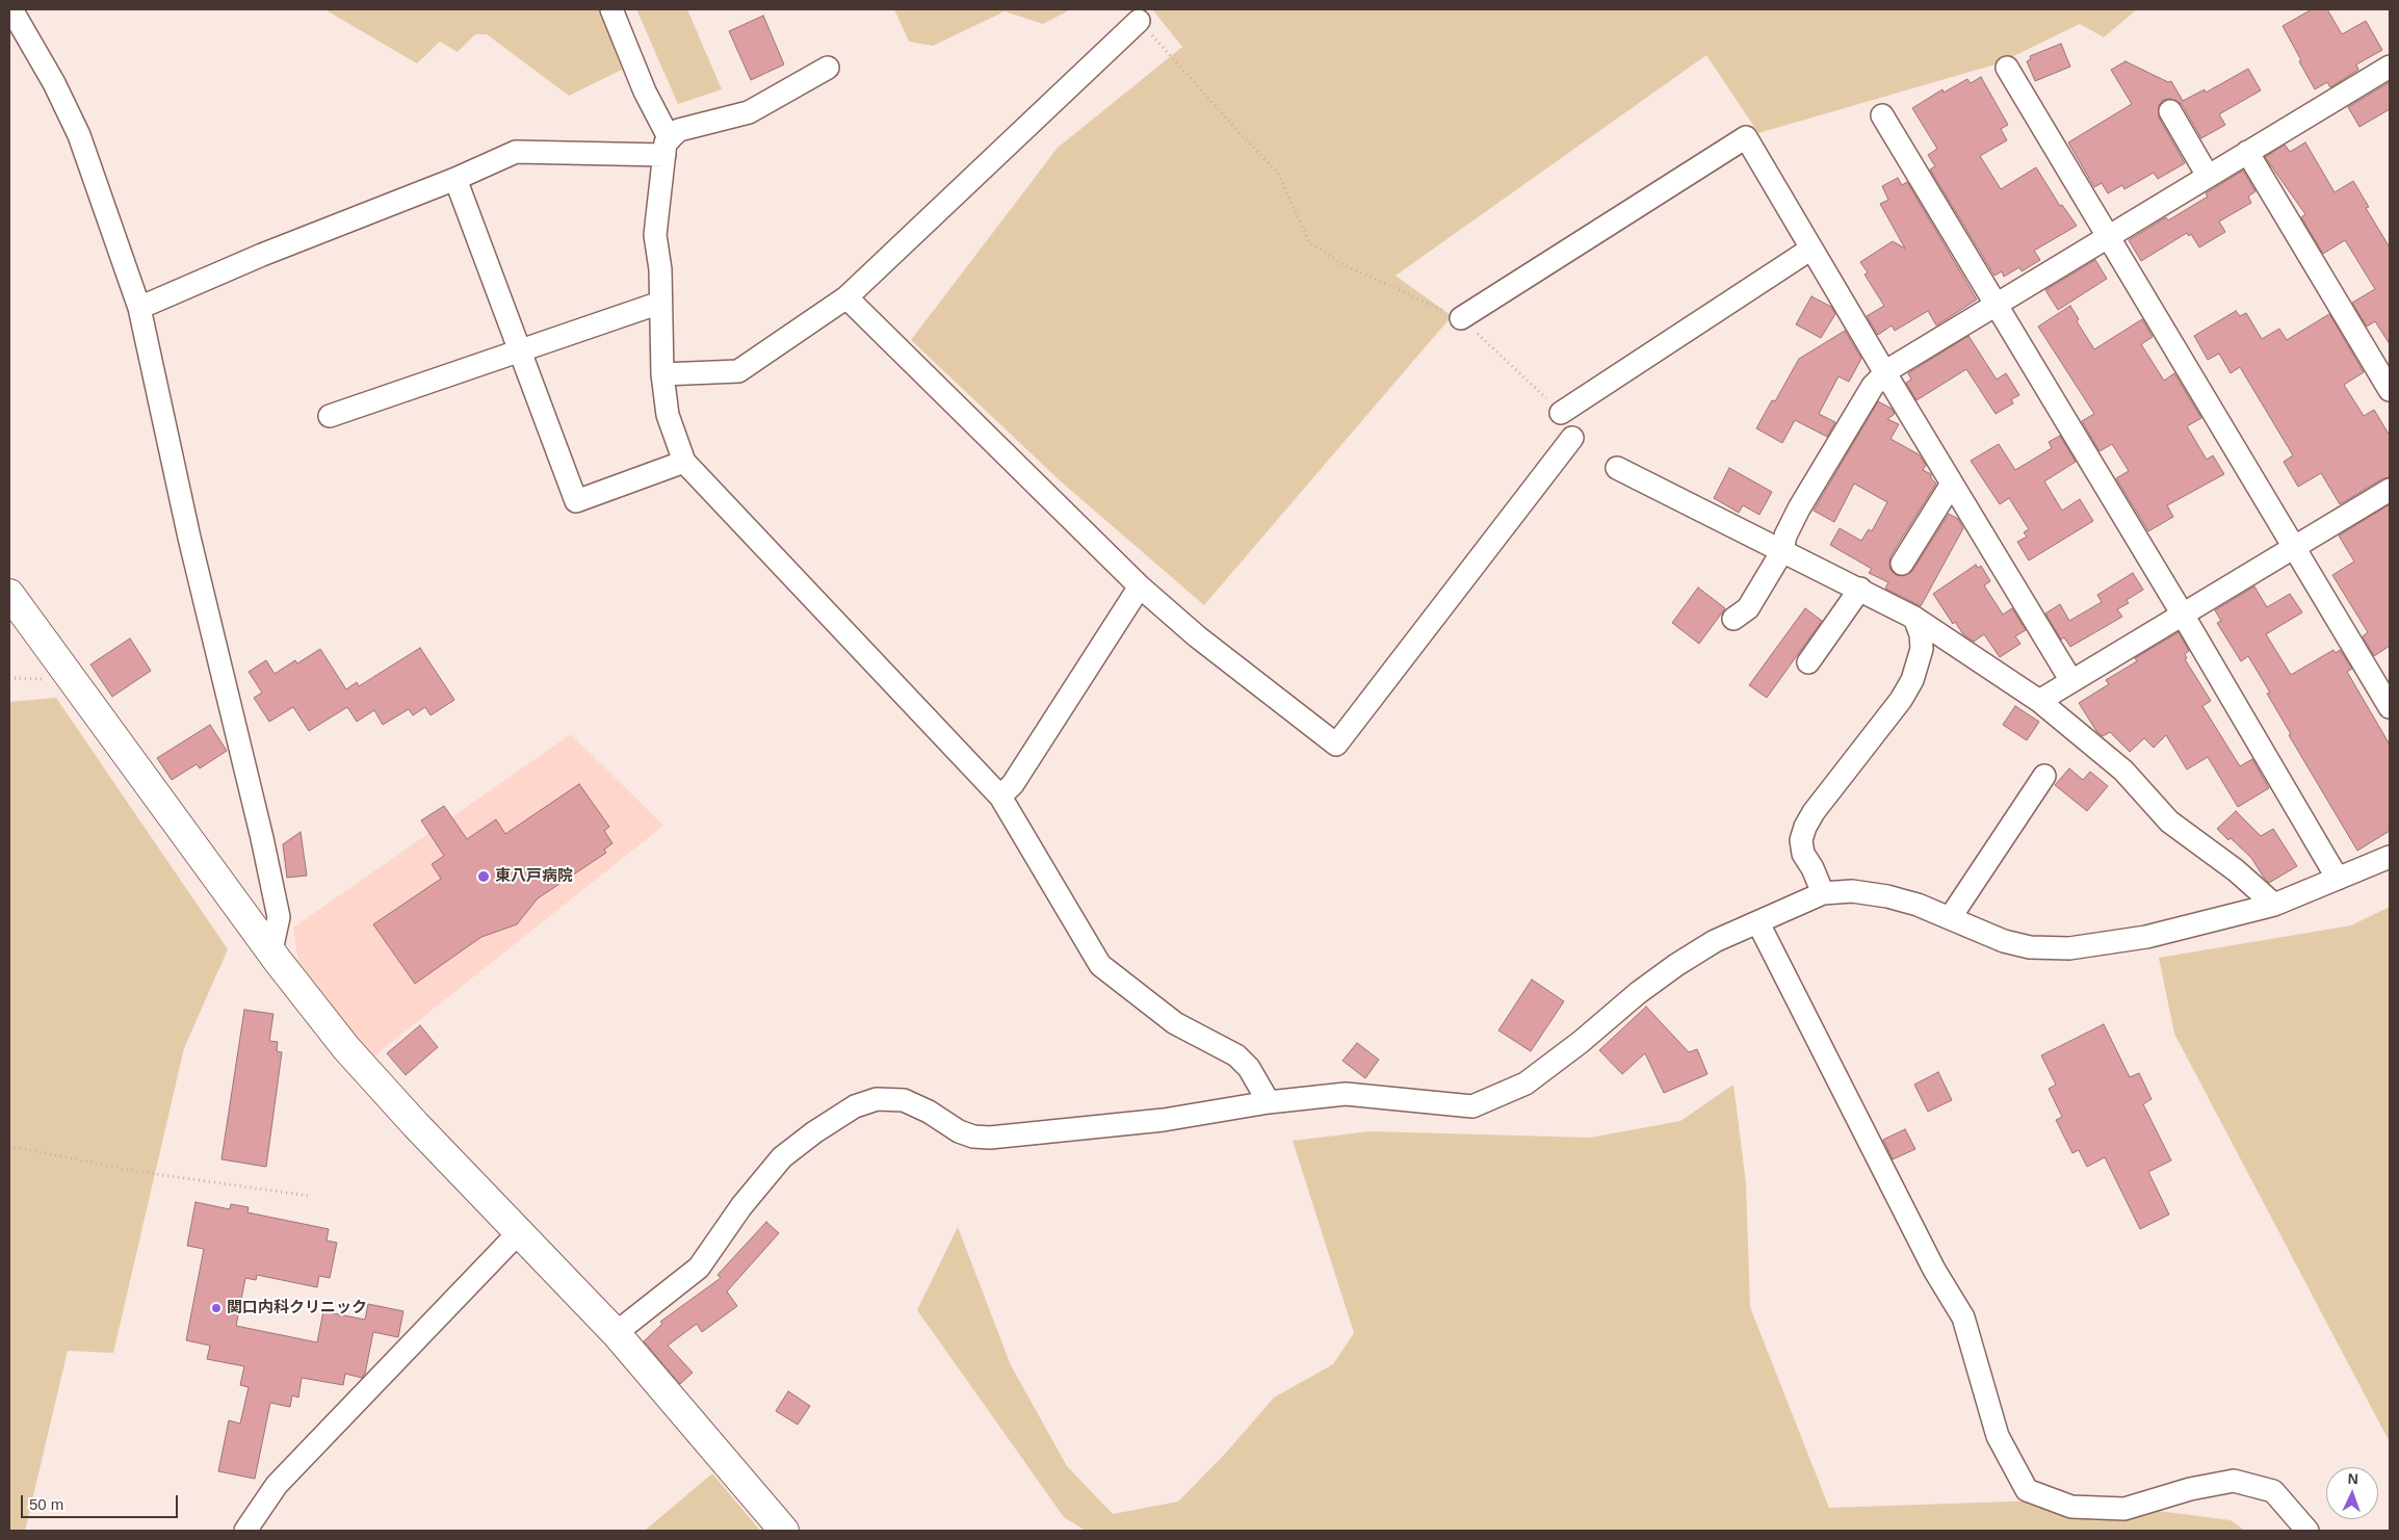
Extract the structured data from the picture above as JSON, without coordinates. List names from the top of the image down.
{
  "places": ["東八戸病院", "関口内科クリニック"],
  "scale_bar": "50 m",
  "north": "top"
}
